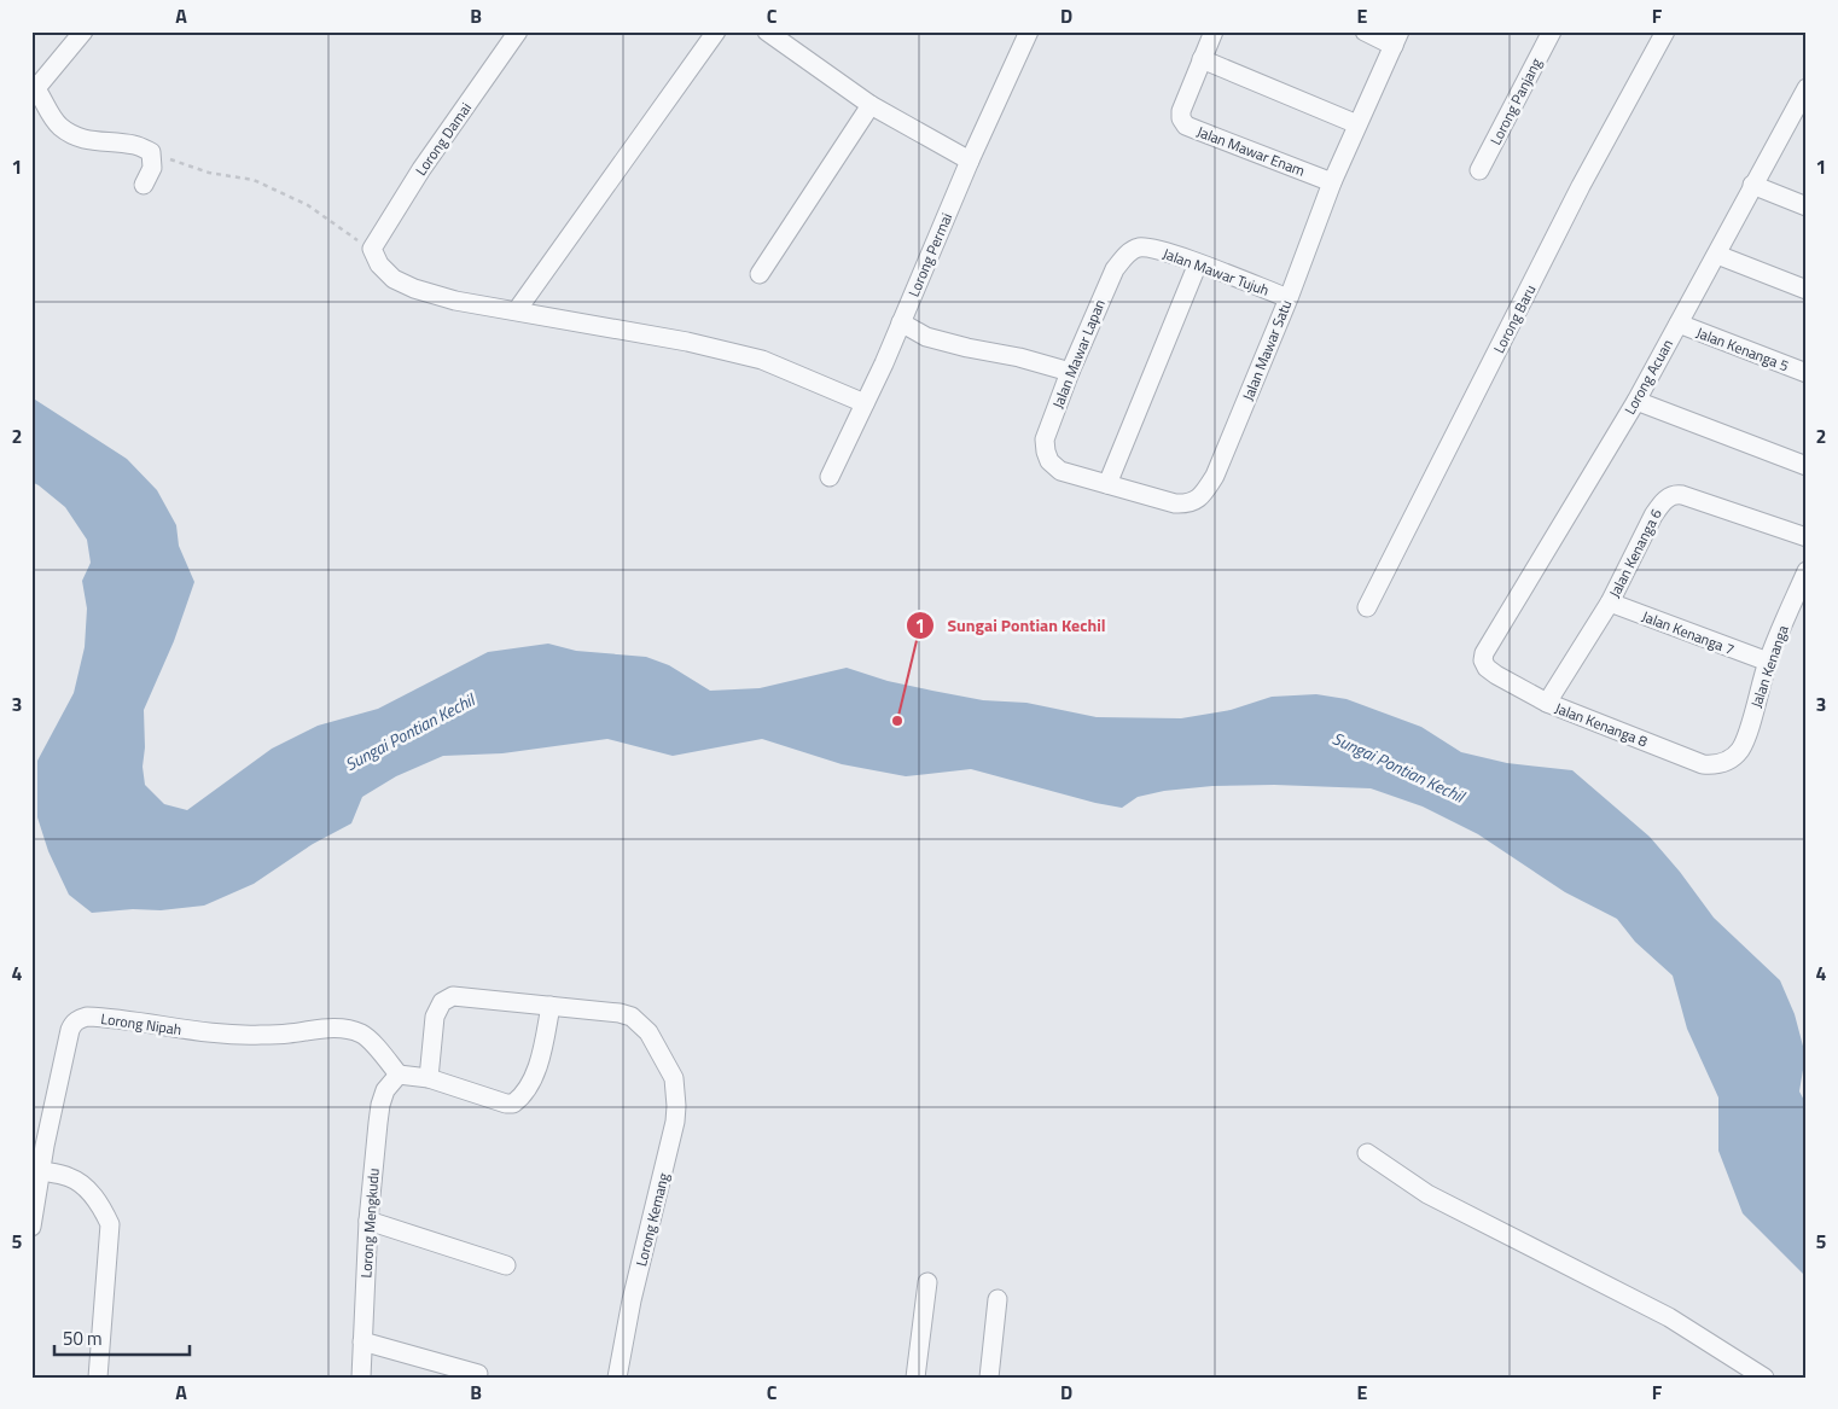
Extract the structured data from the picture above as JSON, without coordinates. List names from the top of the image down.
{
  "streets": {
    "street": [
      "Lorong Panjang",
      "Lorong Damai",
      "Jalan Mawar Enam",
      "Lorong Permai",
      "Jalan Mawar Tujuh",
      "Lorong Baru",
      "Jalan Kenanga 5",
      "Jalan Mawar Satu",
      "Jalan Mawar Lapan",
      "Lorong Acuan",
      "Jalan Kenanga 6",
      "Jalan Kenanga 7",
      "Jalan Kenanga",
      "Jalan Kenanga 8",
      "Lorong Nipah",
      "Lorong Kemang",
      "Lorong Mengkudu"
    ]
  },
  "crossings": [
    ["Jalan Mawar Enam", "Jalan Mawar Satu"],
    ["Jalan Mawar Tujuh", "Jalan Mawar Satu"],
    ["Jalan Mawar Tujuh", "Jalan Mawar Lapan"],
    ["Jalan Kenanga 5", "Lorong Acuan"],
    ["Jalan Mawar Satu", "Jalan Mawar Lapan"],
    ["Lorong Acuan", "Jalan Kenanga 8"],
    ["Jalan Kenanga 6", "Jalan Kenanga 7"],
    ["Jalan Kenanga 6", "Jalan Kenanga 8"],
    ["Jalan Kenanga 7", "Jalan Kenanga"],
    ["Jalan Kenanga", "Jalan Kenanga 8"],
    ["Lorong Nipah", "Lorong Mengkudu"]
  ],
  "water": ["Sungai Pontian Kechil"],
  "places": ["Sungai Pontian Kechil"],
  "scale_bar": "50 m",
  "grid": {
    "columns": [
      "A",
      "B",
      "C",
      "D",
      "E",
      "F"
    ],
    "rows": [
      "1",
      "2",
      "3",
      "4",
      "5"
    ]
  }
}
